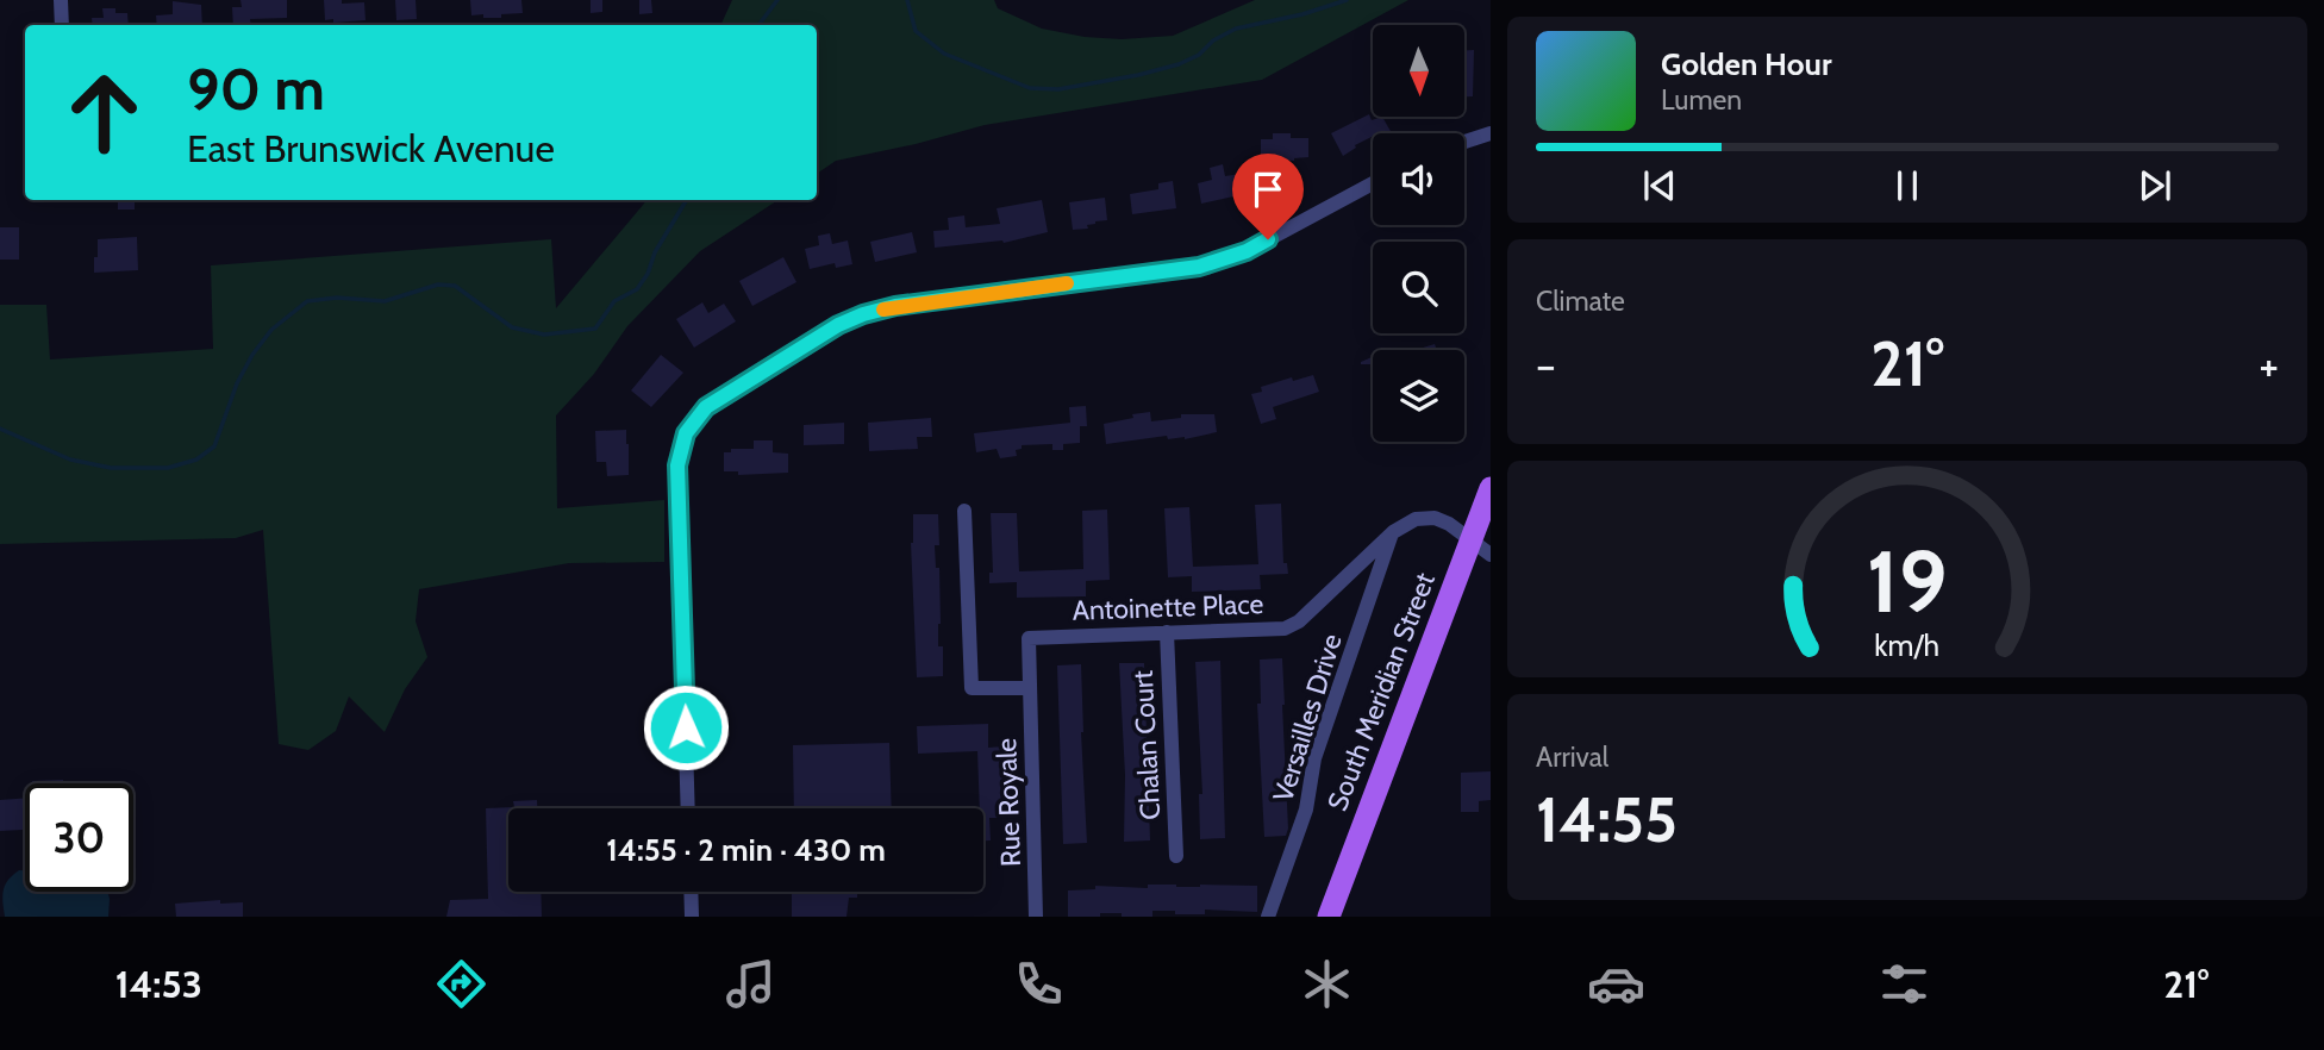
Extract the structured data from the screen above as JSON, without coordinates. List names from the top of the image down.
{
  "streets": {
    "main road": ["South Meridian Street"],
    "street": [
      "Antoinette Place",
      "Versailles Drive",
      "Chalan Court",
      "Rue Royale"
    ]
  },
  "crossings": [
    ["Antoinette Place", "South Meridian Street"],
    ["Antoinette Place", "Versailles Drive"],
    ["Antoinette Place", "Chalan Court"],
    ["Antoinette Place", "Rue Royale"]
  ],
  "north": "bottom",
  "page": {
    "turn": ["90 m", "East Brunswick Avenue"],
    "song": ["Golden Hour", "Lumen"],
    "tile": [
      "Climate",
      ["Arrival", "14:55"]
    ],
    "heat": ["−", "21°", "+"],
    "limit": "30",
    "trip": "14:55 · 2 min · 430 m",
    "tabs": ["14:53", "21°"],
    "gauge": ["19", "km/h"]
  }
}
